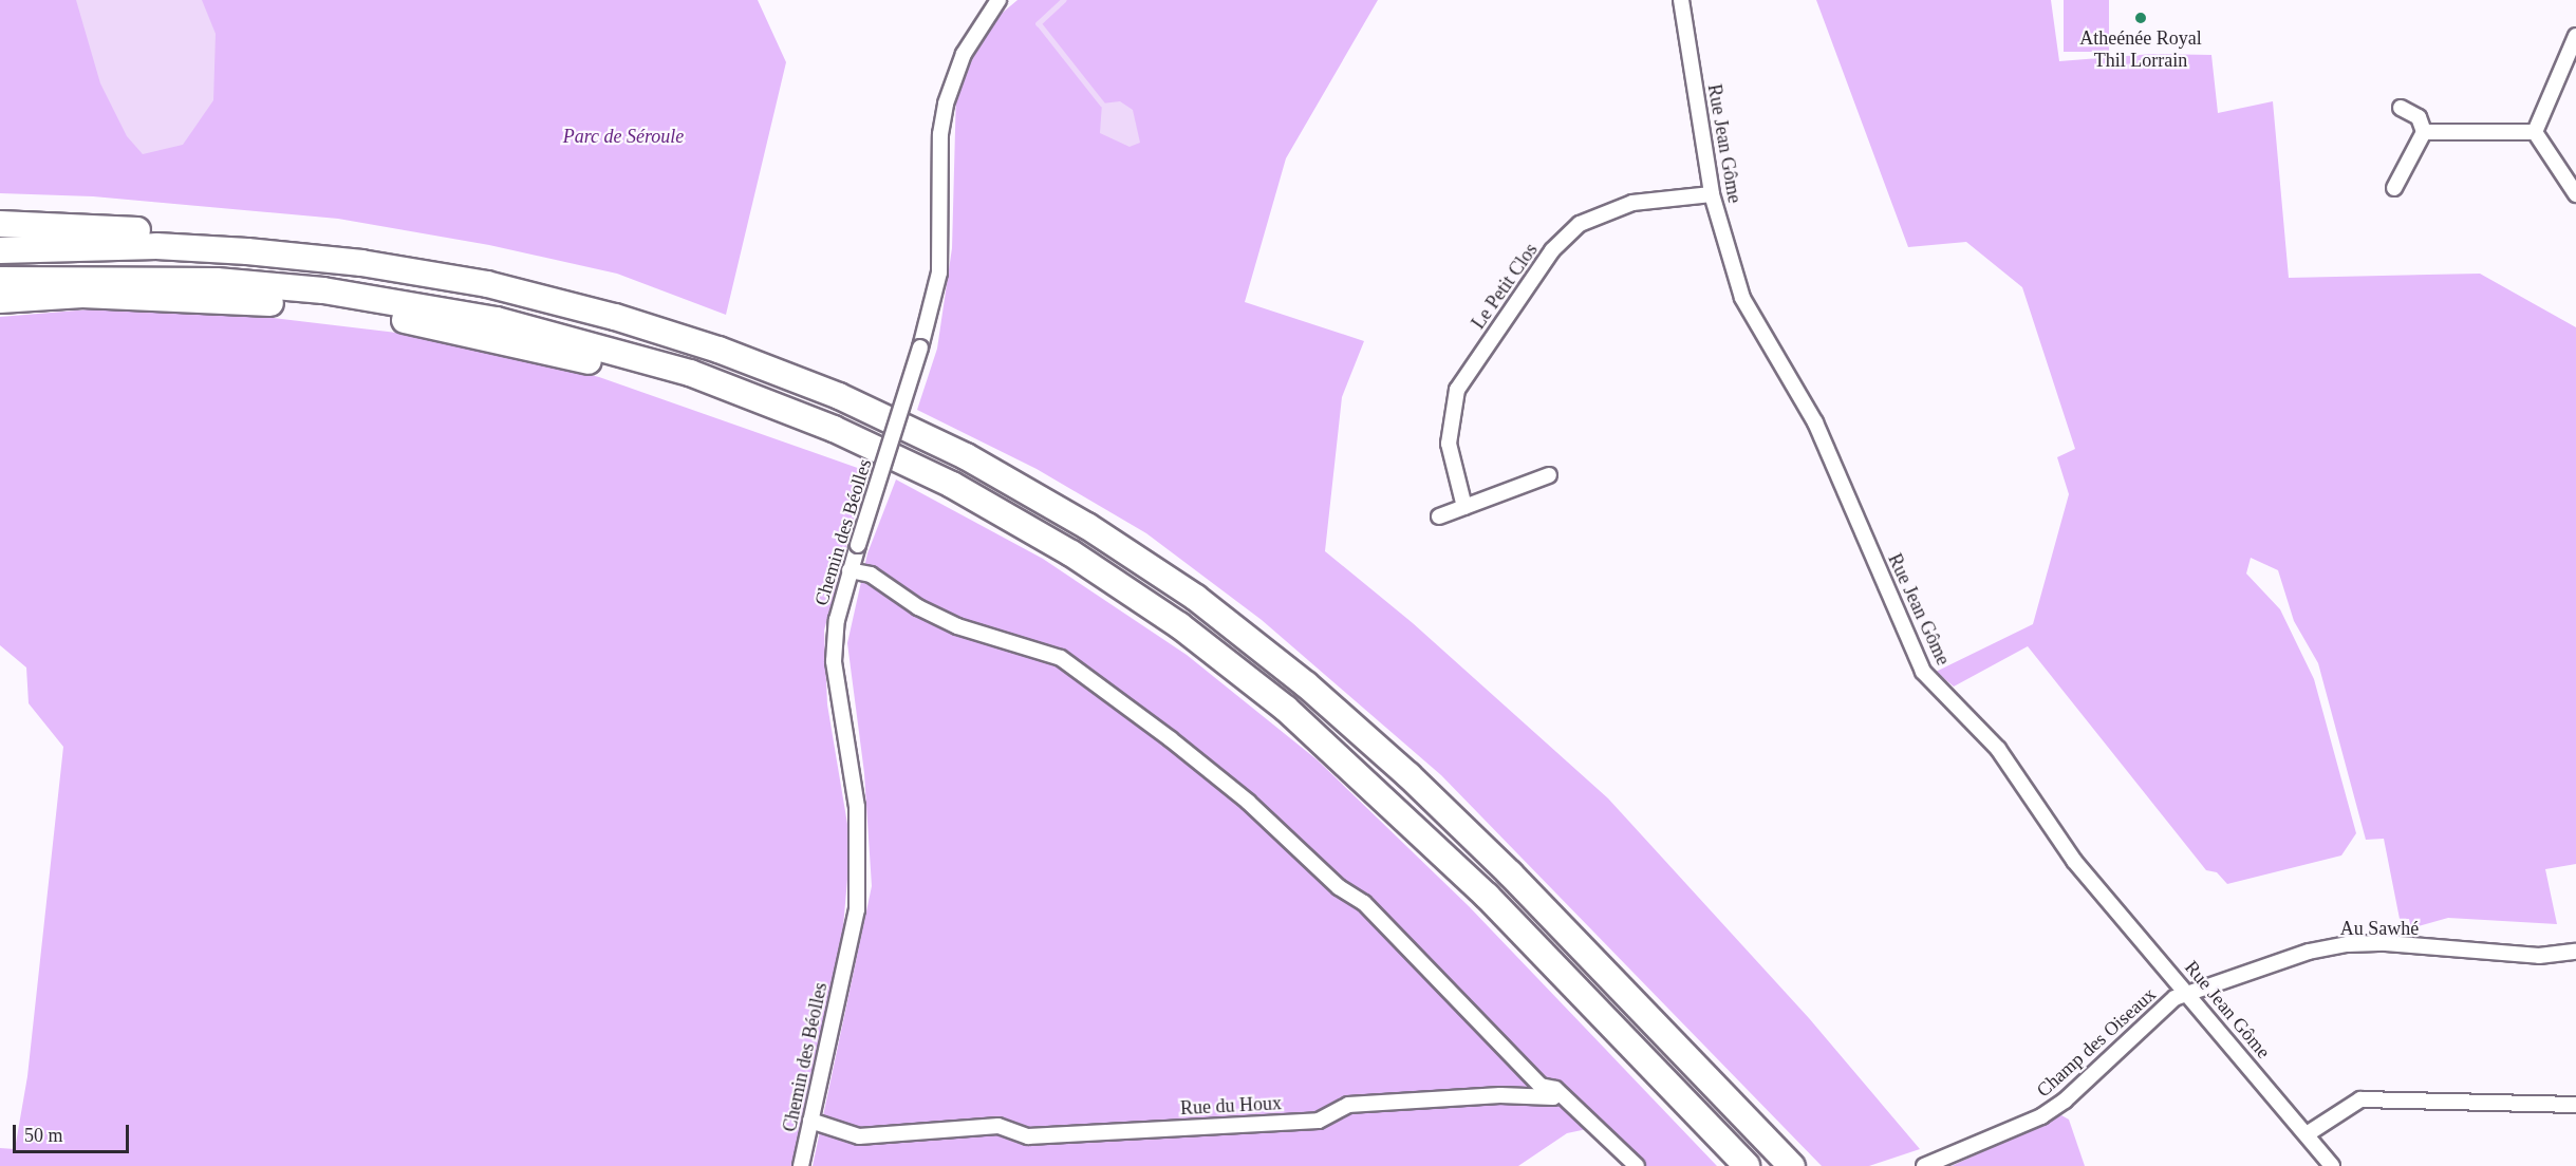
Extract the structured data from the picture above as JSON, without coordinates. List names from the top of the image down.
{
  "streets": {
    "street": [
      "Rue Jean Gôme",
      "Le Petit Clos",
      "Chemin des Béolles",
      "Au Sawhé",
      "Champ des Oiseaux",
      "Rue du Houx"
    ]
  },
  "crossings": [
    ["Rue Jean Gôme", "Le Petit Clos"],
    ["Rue Jean Gôme", "Au Sawhé"],
    ["Rue Jean Gôme", "Champ des Oiseaux"],
    ["Chemin des Béolles", "Rue du Houx"],
    ["Au Sawhé", "Champ des Oiseaux"]
  ],
  "parks": ["Parc de Séroule"],
  "places": ["Atheénée Royal Thil Lorrain"],
  "scale_bar": "50 m"
}
